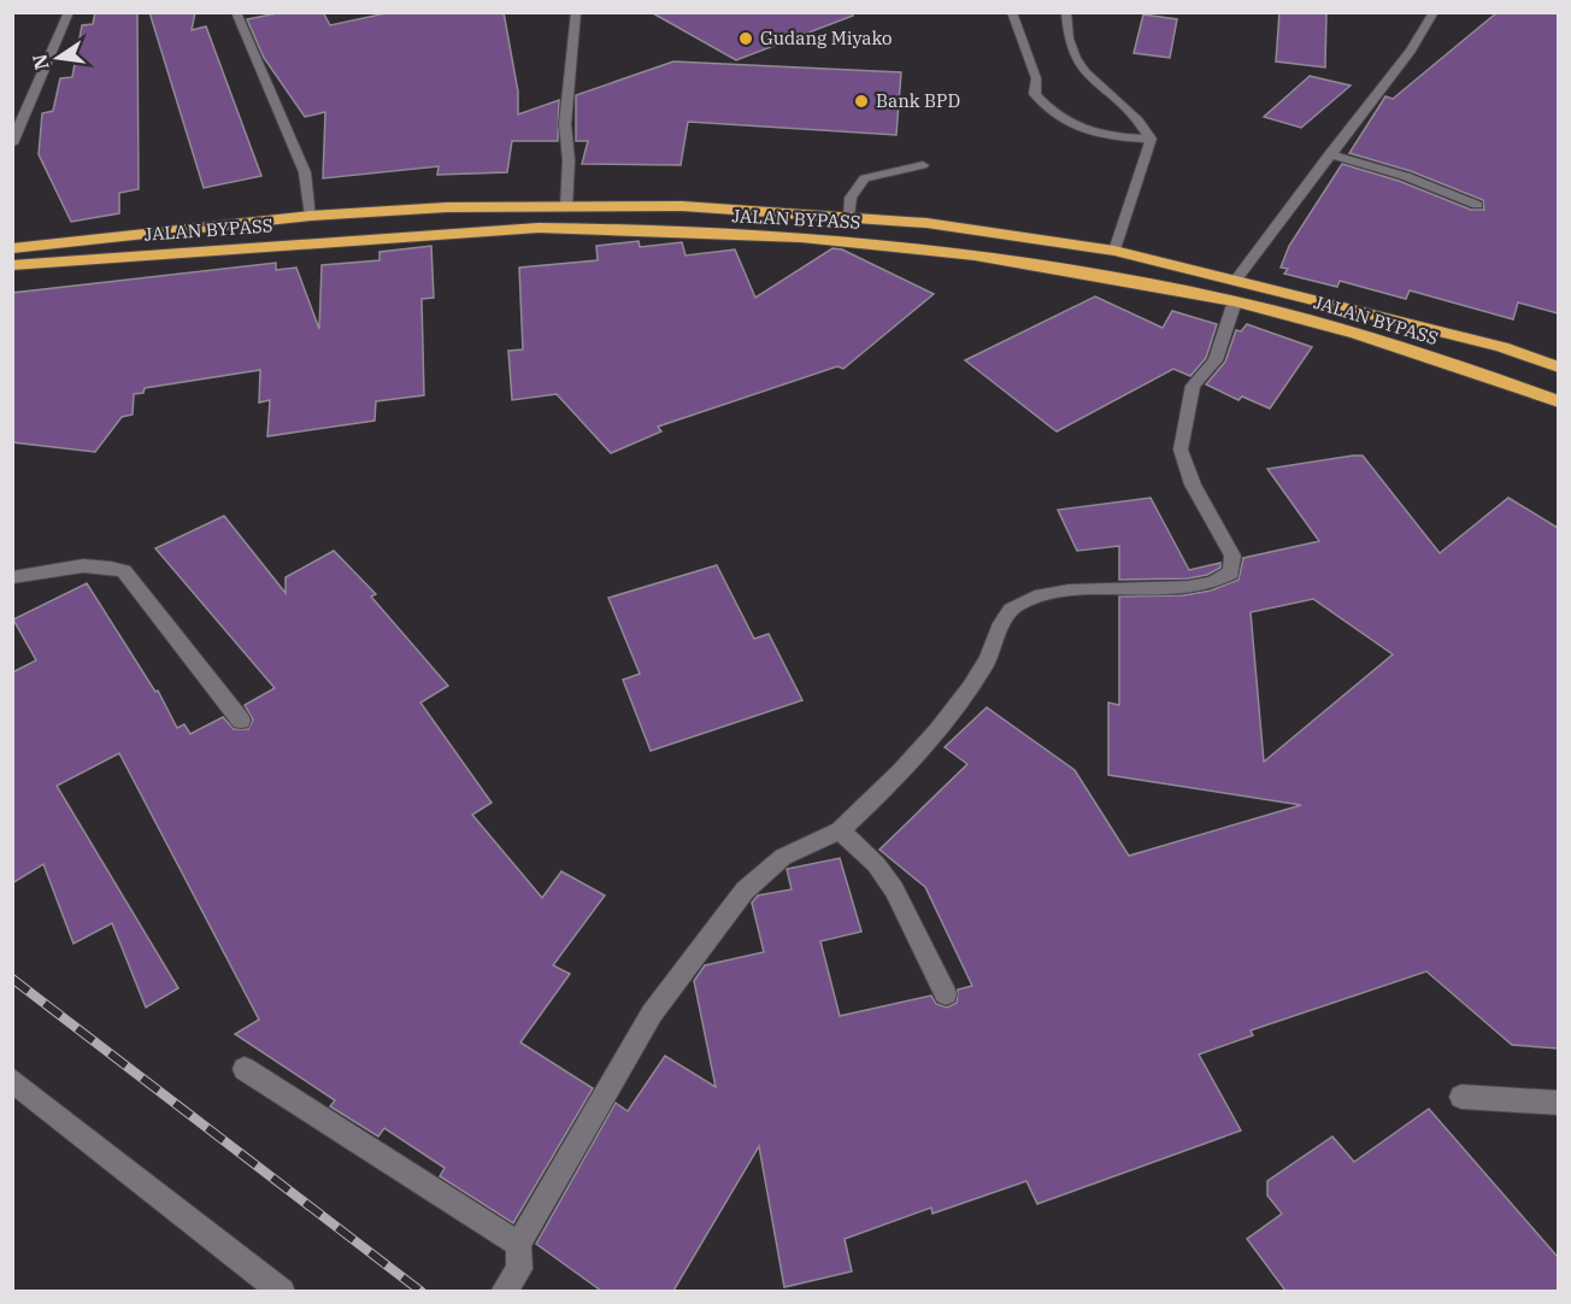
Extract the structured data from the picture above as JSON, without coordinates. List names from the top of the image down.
{
  "streets": {
    "highway": ["JALAN BYPASS"]
  },
  "places": ["Gudang Miyako", "Bank BPD"],
  "north": "left"
}
